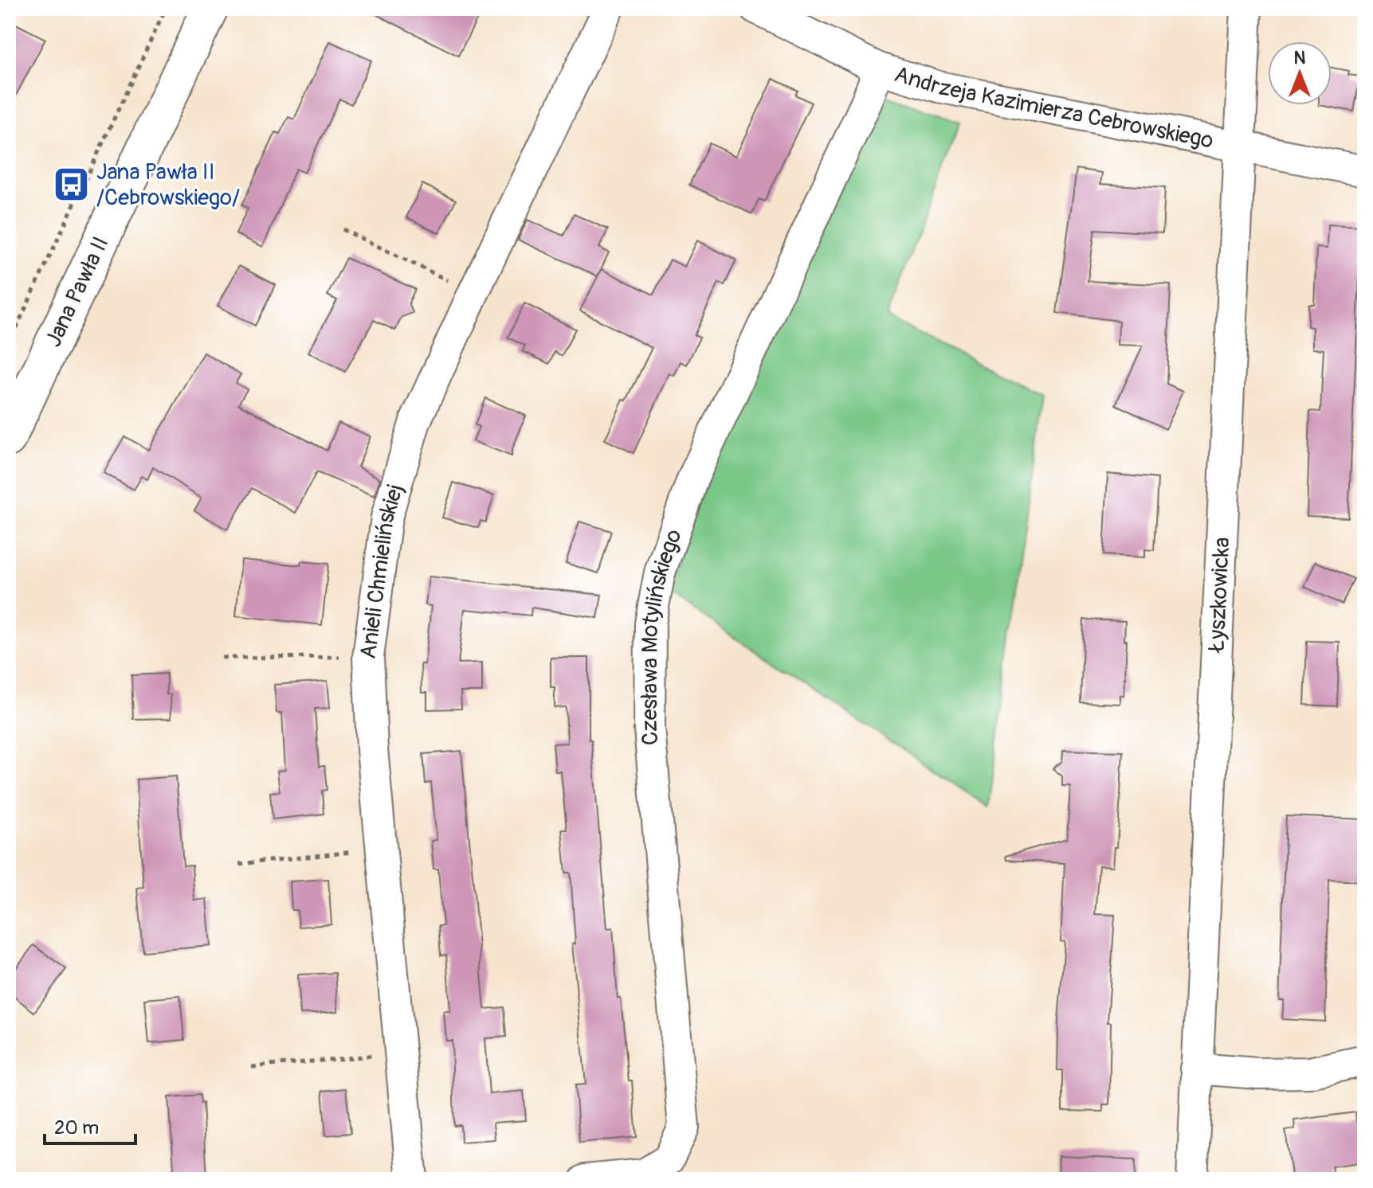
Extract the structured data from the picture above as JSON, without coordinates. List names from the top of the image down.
{
  "streets": {
    "street": [
      "Andrzeja Kazimierza Cebrowskiego",
      "Jana Pawła II",
      "Anieli Chmielińskiej",
      "Łyszkowicka",
      "Czesława Motylińskiego"
    ]
  },
  "crossings": [
    ["Andrzeja Kazimierza Cebrowskiego", "Łyszkowicka"],
    ["Andrzeja Kazimierza Cebrowskiego", "Czesława Motylińskiego"]
  ],
  "places": {
    "bus stop": ["Jana Pawła II /Cebrowskiego/"]
  },
  "scale_bar": "20 m",
  "north": "top"
}
